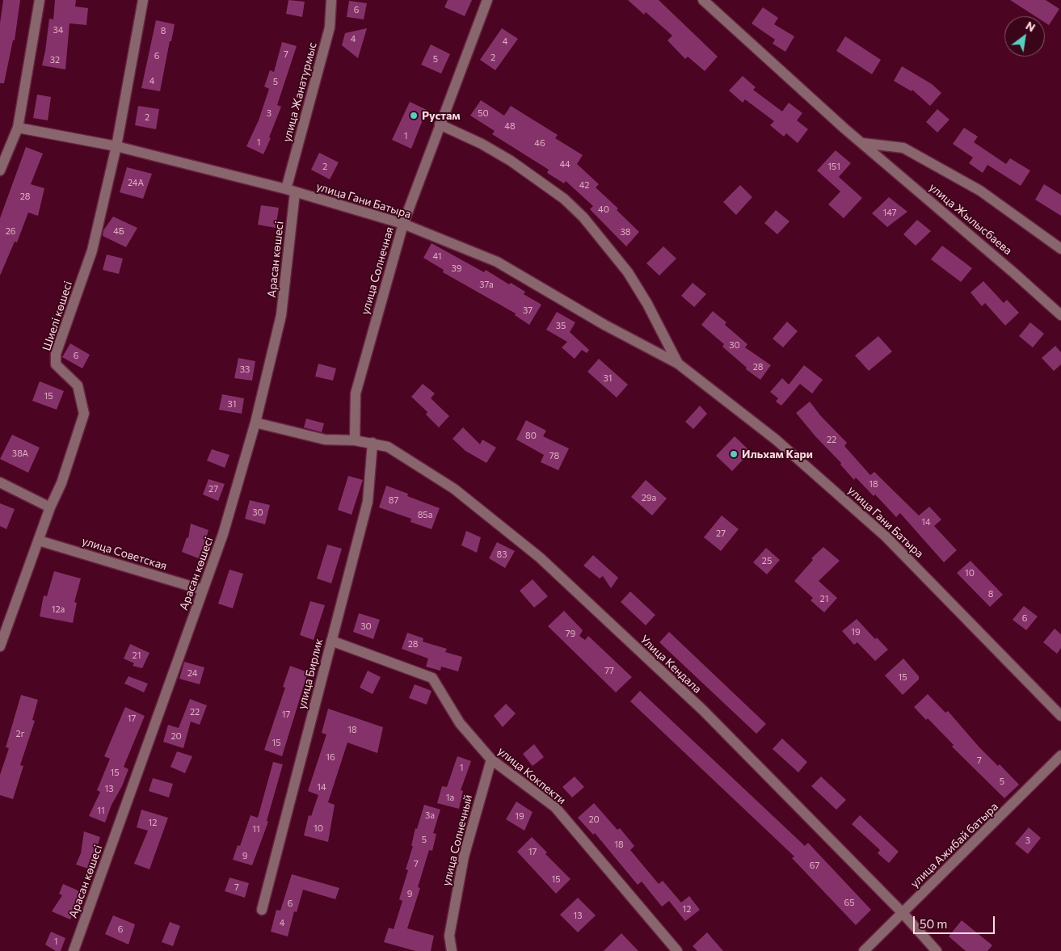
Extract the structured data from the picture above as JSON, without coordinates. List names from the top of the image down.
{
  "streets": {
    "street": [
      "улица Жанатурмыс",
      "улица Гани Батыра",
      "улица Жылысбаева",
      "Арасан көшесі",
      "улица Солнечная",
      "Шиелі көшесі",
      "улица Советская",
      "Улица Кендала",
      "улица Бирлик",
      "улица Кокпекти",
      "улица Солнечный",
      "улица Ажибай батыра"
    ]
  },
  "crossings": [
    ["улица Жанатурмыс", "улица Гани Батыра"],
    ["улица Жанатурмыс", "Арасан көшесі"],
    ["улица Гани Батыра", "Арасан көшесі"],
    ["улица Гани Батыра", "улица Солнечная"],
    ["улица Гани Батыра", "Шиелі көшесі"],
    ["Арасан көшесі", "улица Советская"],
    ["Арасан көшесі", "Улица Кендала"],
    ["улица Солнечная", "Улица Кендала"],
    ["Шиелі көшесі", "улица Советская"],
    ["Улица Кендала", "улица Бирлик"],
    ["Улица Кендала", "улица Ажибай батыра"],
    ["улица Бирлик", "улица Кокпекти"],
    ["улица Кокпекти", "улица Солнечный"]
  ],
  "places": ["Рустам", "Ильхам Кари"],
  "house_numbers": [
    "6",
    "34",
    "8",
    "4",
    "4",
    "7",
    "6",
    "2",
    "5",
    "32",
    "4",
    "5",
    "3",
    "50",
    "2",
    "48",
    "1",
    "1",
    "46",
    "44",
    "2",
    "151",
    "24А",
    "42",
    "28",
    "40",
    "147",
    "26",
    "4Б",
    "38",
    "41",
    "39",
    "37а",
    "37",
    "35",
    "30",
    "6",
    "28",
    "33",
    "31",
    "15",
    "31",
    "80",
    "22",
    "38А",
    "78",
    "18",
    "27",
    "29а",
    "87",
    "30",
    "85а",
    "14",
    "27",
    "83",
    "25",
    "10",
    "8",
    "21",
    "12а",
    "6",
    "30",
    "19",
    "79",
    "28",
    "21",
    "77",
    "24",
    "15",
    "22",
    "17",
    "17",
    "18",
    "2г",
    "20",
    "15",
    "16",
    "7",
    "1",
    "15",
    "5",
    "14",
    "13",
    "1а",
    "11",
    "3а",
    "19",
    "20",
    "12",
    "10",
    "11",
    "5",
    "3",
    "18",
    "17",
    "9",
    "7",
    "67",
    "15",
    "7",
    "9",
    "65",
    "6",
    "12",
    "13",
    "4",
    "6",
    "1"
  ],
  "scale_bar": "50 m",
  "north": "top right"
}
